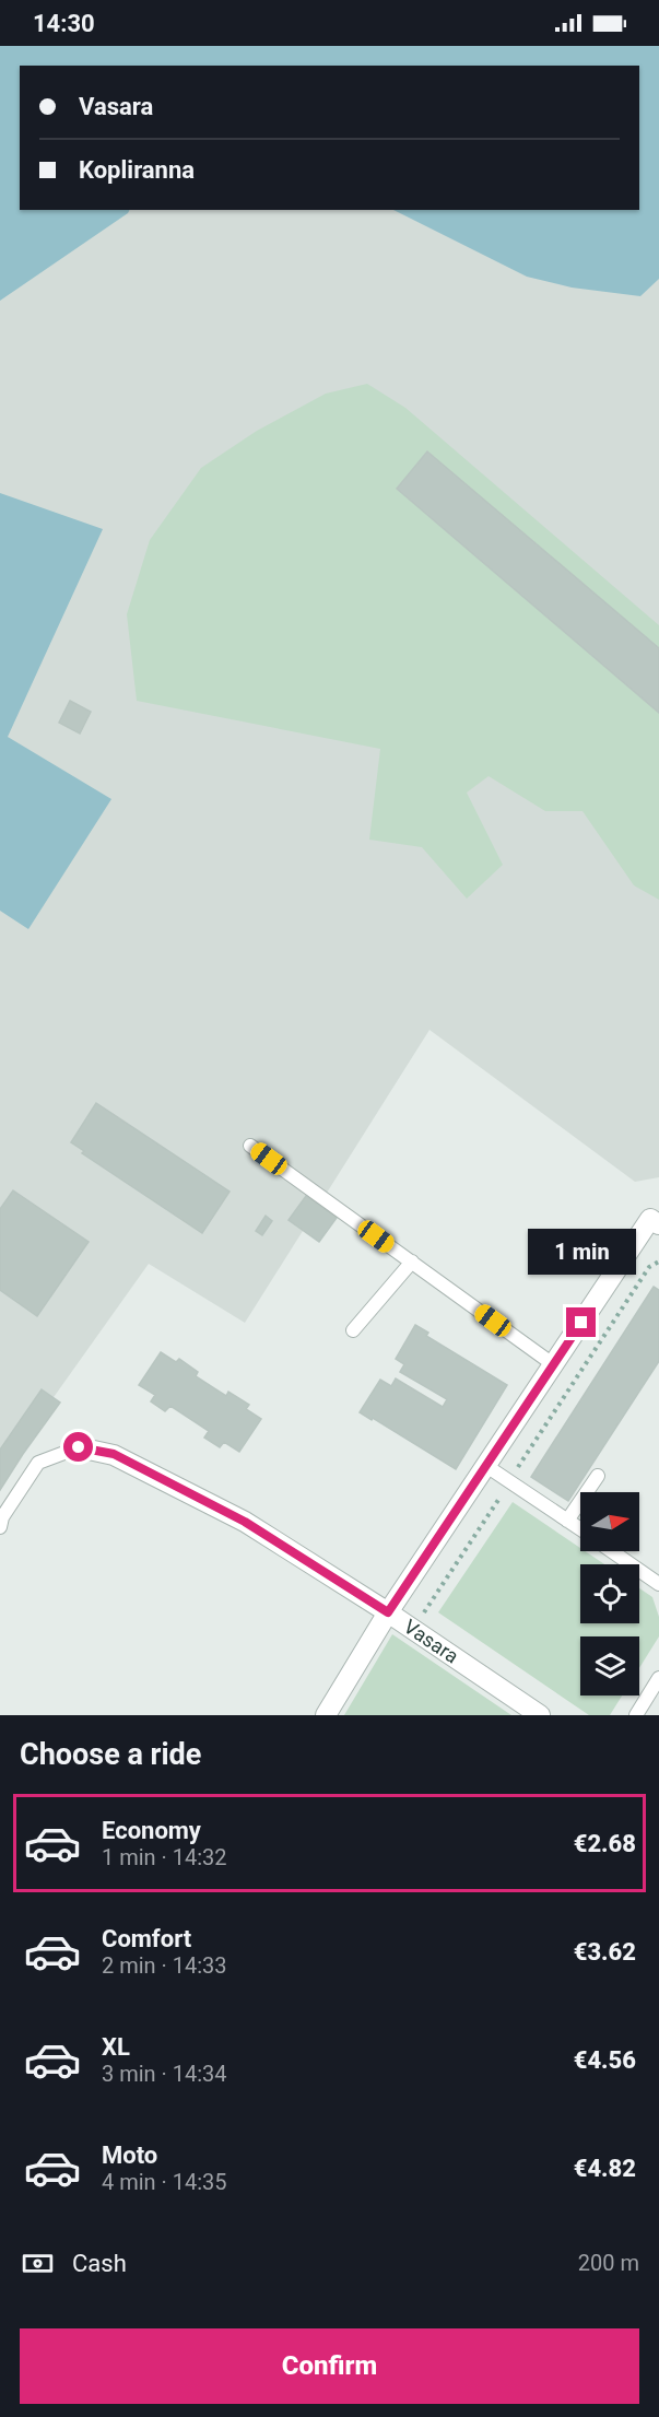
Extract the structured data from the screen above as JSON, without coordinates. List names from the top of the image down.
{
  "streets": {
    "street": ["Vasara"]
  },
  "north": "right",
  "page": {
    "status": "14:30",
    "banner": ["Vasara", "Kopliranna"],
    "bubble": "1 min",
    "heading": "Choose a ride",
    "list": [
      {
        "name": "Economy",
        "note": "1 min · 14:32",
        "value": "€2.68"
      },
      {
        "name": "Comfort",
        "note": "2 min · 14:33",
        "value": "€3.62"
      },
      {
        "name": "XL",
        "note": "3 min · 14:34",
        "value": "€4.56"
      },
      {
        "name": "Moto",
        "note": "4 min · 14:35",
        "value": "€4.82"
      }
    ],
    "pay": ["Cash", "200 m"],
    "buttons": "Confirm"
  }
}
